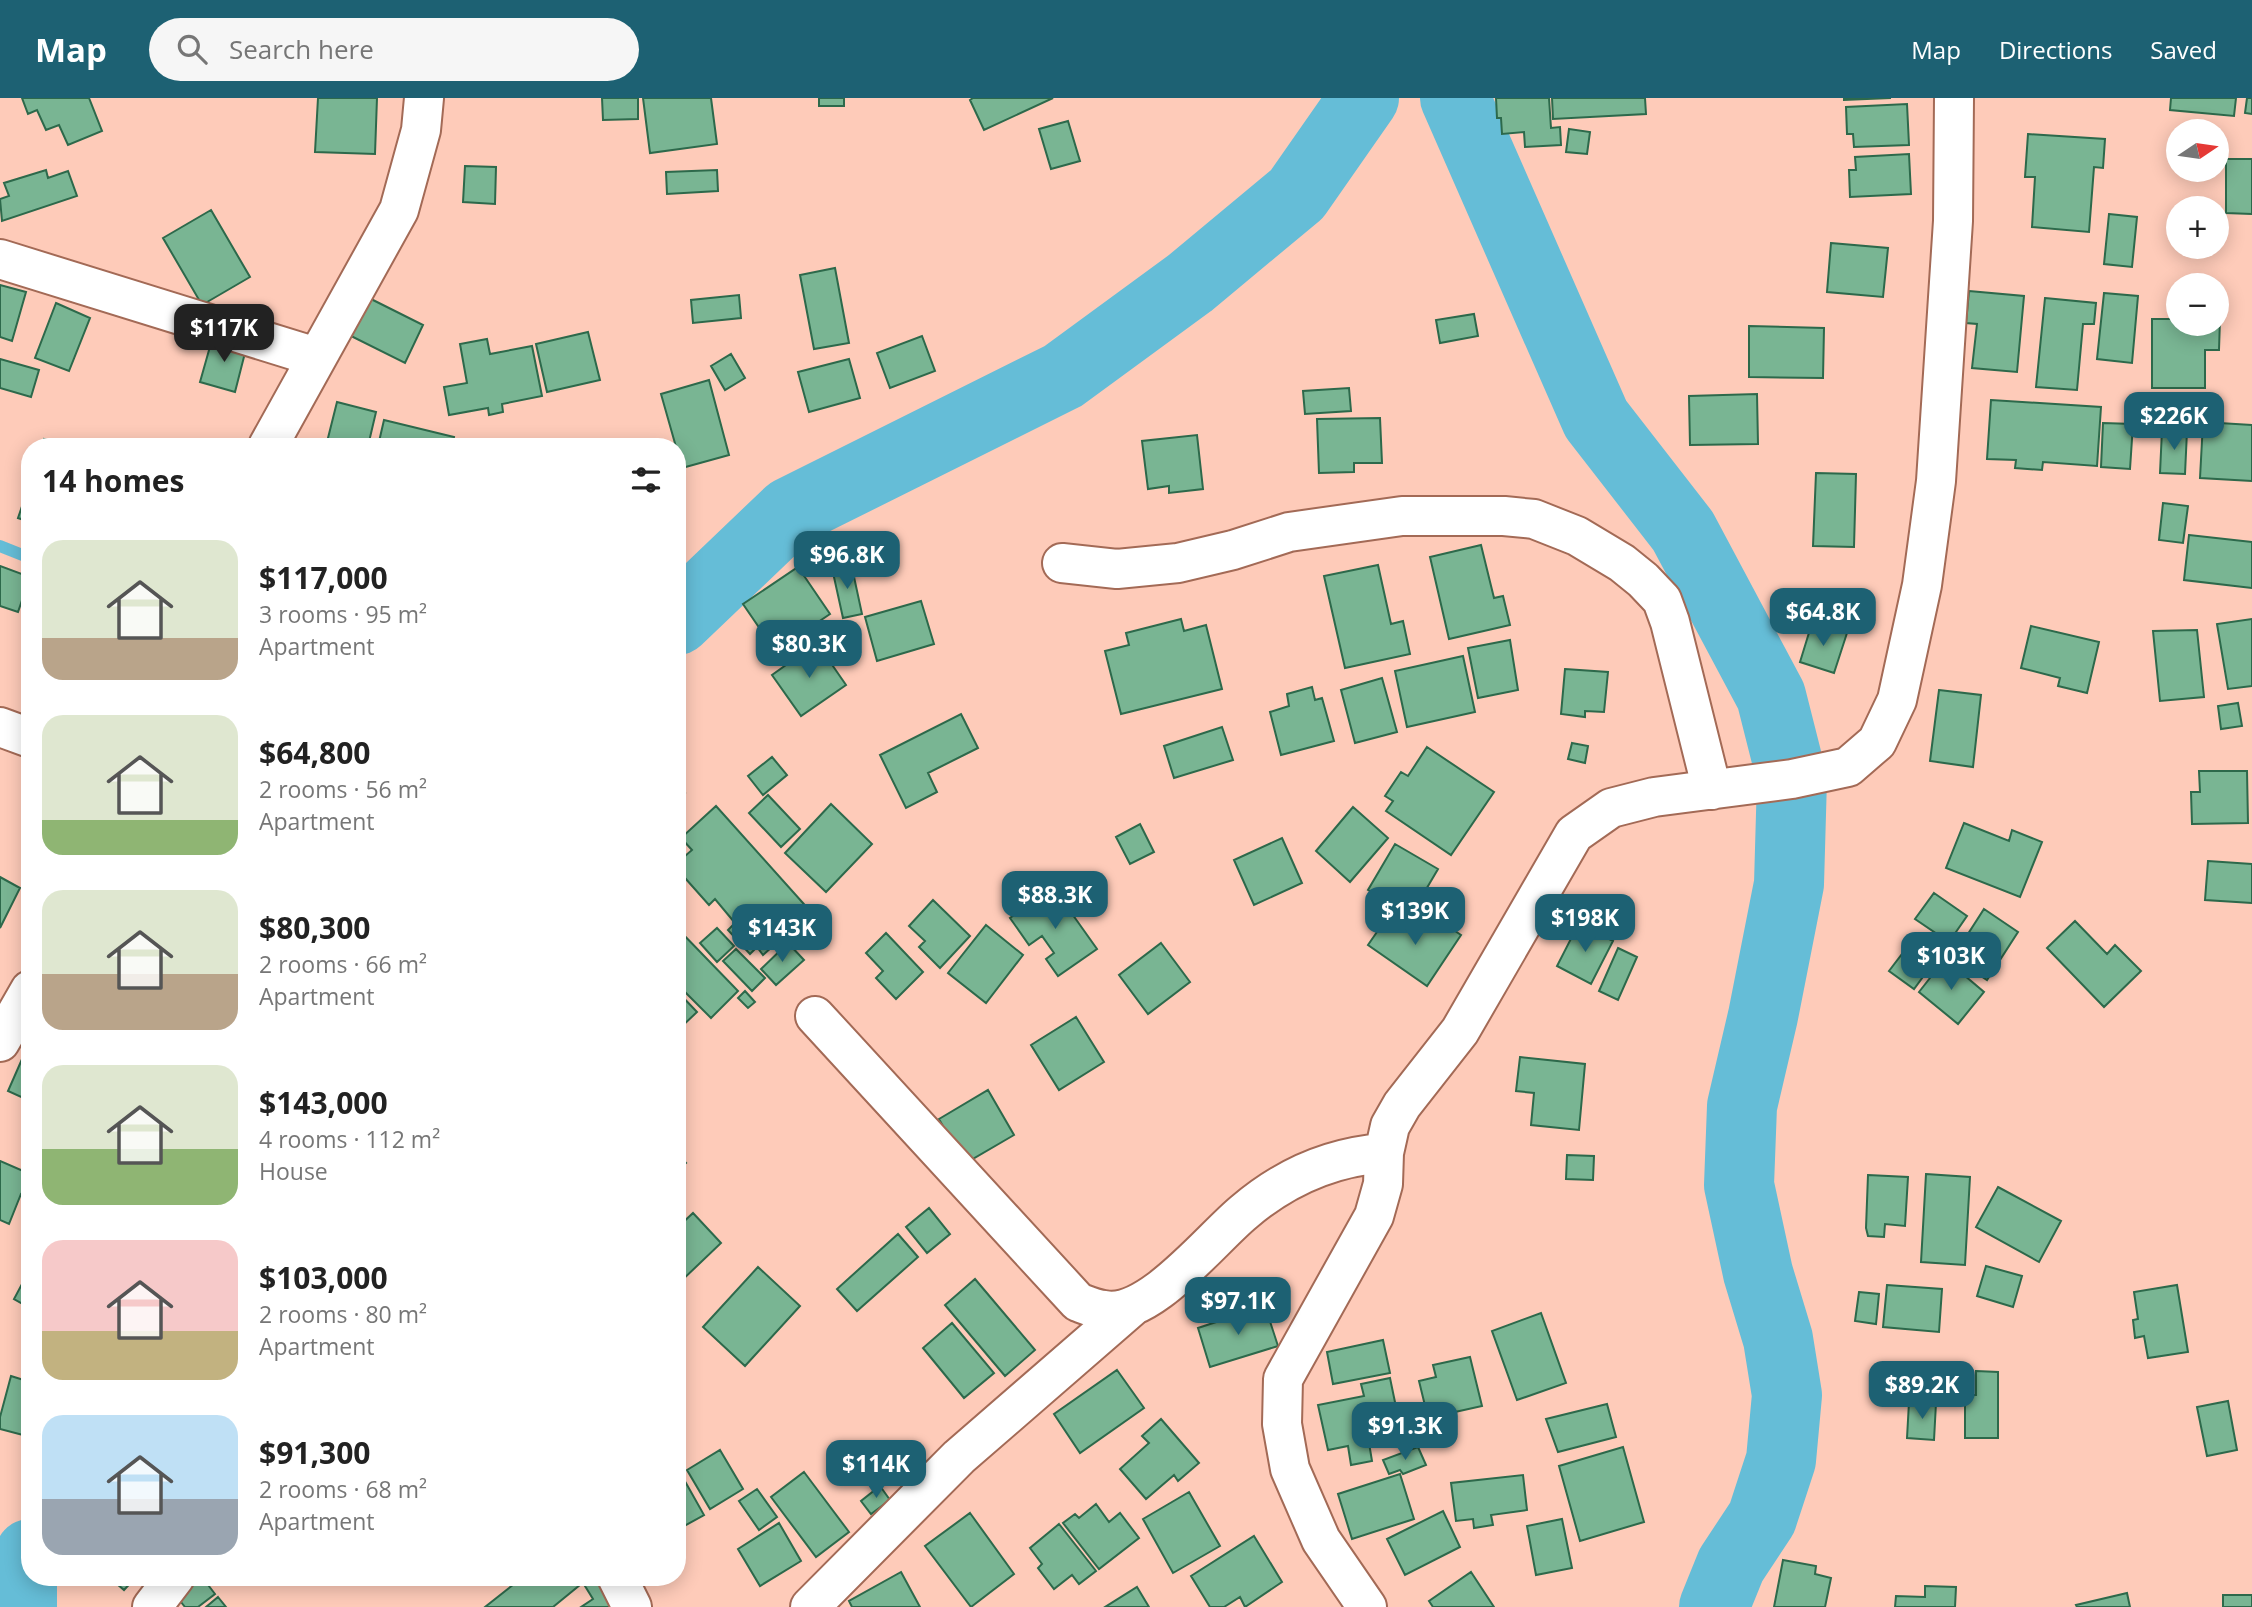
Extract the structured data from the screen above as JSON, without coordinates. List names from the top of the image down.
{
  "north": "right",
  "page": {
    "header": "Map",
    "search": "Search here",
    "nav": ["Map", "Directions", "Saved"],
    "map_buttons": ["+", "−"],
    "price": [
      "$117K",
      "$226K",
      "$96.8K",
      "$64.8K",
      "$80.3K",
      "$88.3K",
      "$139K",
      "$198K",
      "$143K",
      "$103K",
      "$97.1K",
      "$89.2K",
      "$91.3K",
      "$114K"
    ],
    "heading": "14 homes",
    "list": [
      {
        "name": "$117,000",
        "note": "3 rooms · 95 m² · Apartment"
      },
      {
        "name": "$64,800",
        "note": "2 rooms · 56 m² · Apartment"
      },
      {
        "name": "$80,300",
        "note": "2 rooms · 66 m² · Apartment"
      },
      {
        "name": "$143,000",
        "note": "4 rooms · 112 m² · House"
      },
      {
        "name": "$103,000",
        "note": "2 rooms · 80 m² · Apartment"
      },
      {
        "name": "$91,300",
        "note": "2 rooms · 68 m² · Apartment"
      }
    ]
  }
}
